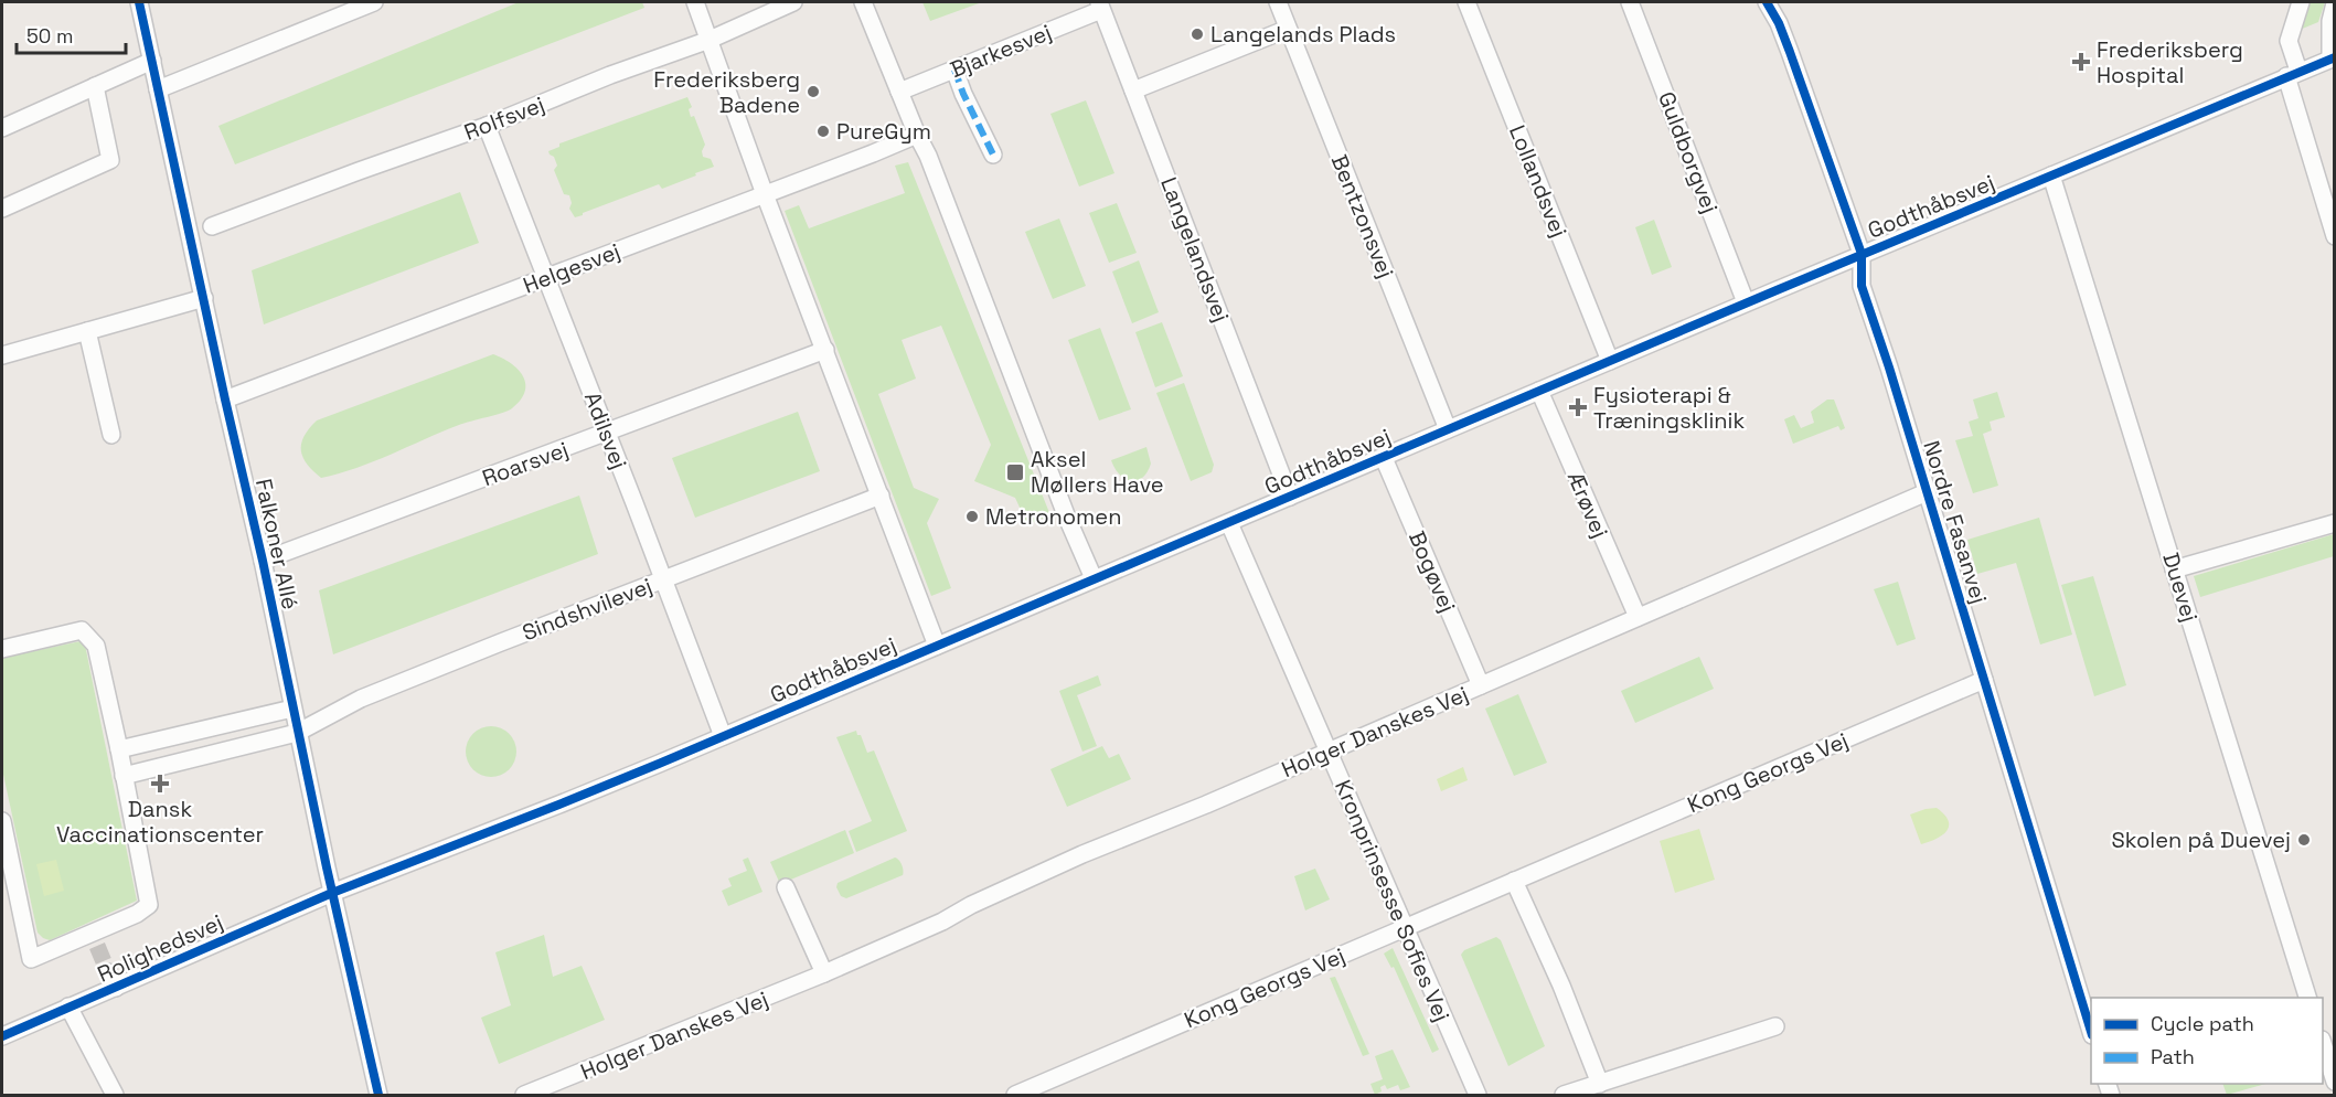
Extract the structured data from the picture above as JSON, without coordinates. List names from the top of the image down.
{
  "streets": {
    "street": [
      "Bjarkesvej",
      "Rolfsvej",
      "Guldborgvej",
      "Lollandsvej",
      "Godthåbsvej",
      "Bentzonsvej",
      "Langelandsvej",
      "Helgesvej",
      "Adilsvej",
      "Roarsvej",
      "Ærøvej",
      "Nordre Fasanvej",
      "Falkoner Allé",
      "Bogøvej",
      "Duevej",
      "Sindshvilevej",
      "Holger Danskes Vej",
      "Kong Georgs Vej",
      "Kronprinsesse Sofies Vej",
      "Rolighedsvej"
    ]
  },
  "crossings": [
    ["Bjarkesvej", "Langelandsvej"],
    ["Rolfsvej", "Adilsvej"],
    ["Guldborgvej", "Godthåbsvej"],
    ["Lollandsvej", "Godthåbsvej"],
    ["Godthåbsvej", "Bentzonsvej"],
    ["Godthåbsvej", "Langelandsvej"],
    ["Godthåbsvej", "Adilsvej"],
    ["Godthåbsvej", "Ærøvej"],
    ["Godthåbsvej", "Nordre Fasanvej"],
    ["Godthåbsvej", "Falkoner Allé"],
    ["Godthåbsvej", "Bogøvej"],
    ["Godthåbsvej", "Duevej"],
    ["Godthåbsvej", "Kronprinsesse Sofies Vej"],
    ["Godthåbsvej", "Rolighedsvej"],
    ["Helgesvej", "Adilsvej"],
    ["Helgesvej", "Falkoner Allé"],
    ["Adilsvej", "Roarsvej"],
    ["Adilsvej", "Sindshvilevej"],
    ["Roarsvej", "Falkoner Allé"],
    ["Ærøvej", "Holger Danskes Vej"],
    ["Nordre Fasanvej", "Holger Danskes Vej"],
    ["Nordre Fasanvej", "Kong Georgs Vej"],
    ["Falkoner Allé", "Sindshvilevej"],
    ["Falkoner Allé", "Rolighedsvej"],
    ["Bogøvej", "Holger Danskes Vej"],
    ["Holger Danskes Vej", "Kronprinsesse Sofies Vej"],
    ["Kong Georgs Vej", "Kronprinsesse Sofies Vej"]
  ],
  "places": {
    "other": [
      "Langelands Plads",
      "Frederiksberg Badene",
      "PureGym",
      "Metronomen",
      "Skolen på Duevej"
    ],
    "health": ["Frederiksberg Hospital", "Fysioterapi & Træningsklinik", "Dansk Vaccinationscenter"],
    "transit": ["Aksel Møllers Have"]
  },
  "legend": ["Cycle path", "Path"],
  "scale_bar": "50 m"
}
